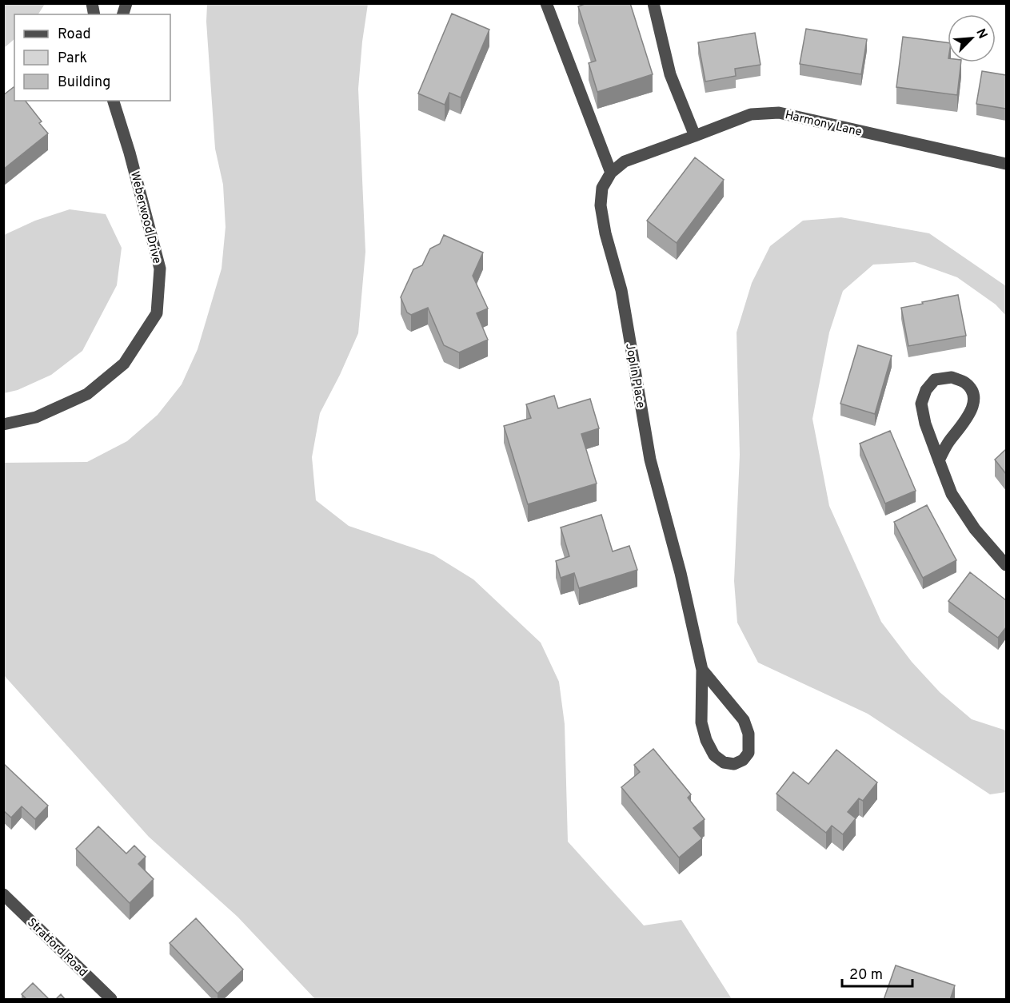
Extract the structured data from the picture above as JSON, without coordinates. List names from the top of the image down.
{
  "streets": {
    "street": [
      "Harmony Lane",
      "Weberwood Drive",
      "Joplin Place",
      "Stratford Road"
    ]
  },
  "crossings": [
    ["Harmony Lane", "Joplin Place"]
  ],
  "legend": ["Road", "Park", "Building"],
  "scale_bar": "20 m",
  "north": "top right"
}
